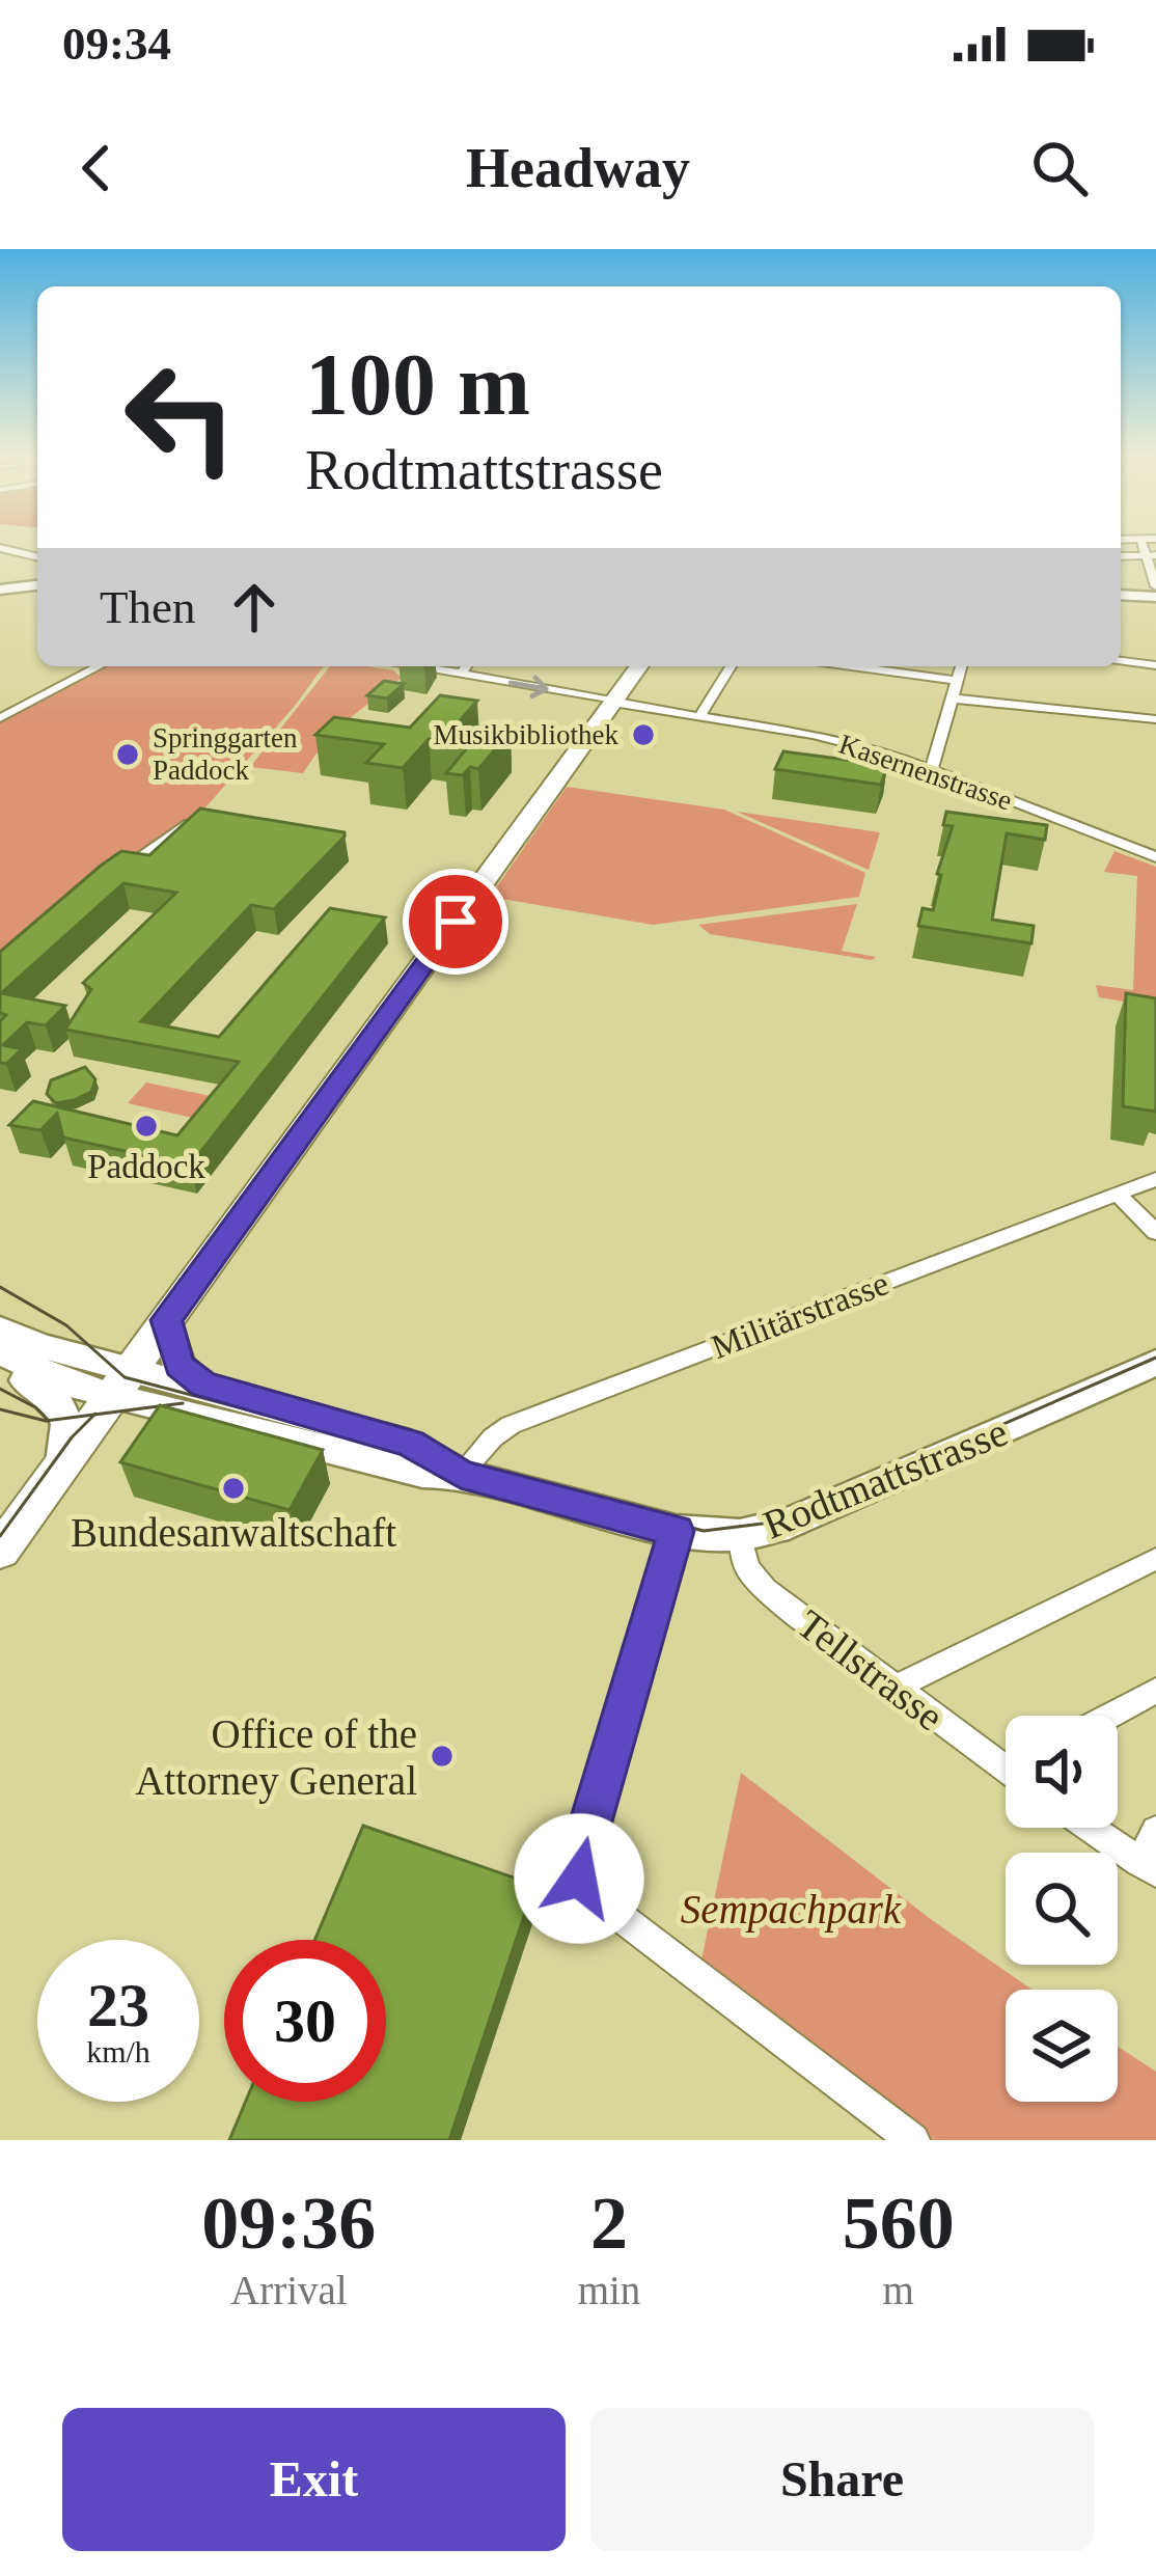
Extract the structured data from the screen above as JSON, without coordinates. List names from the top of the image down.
{
  "streets": {
    "street": [
      "Kasernenstrasse",
      "Militärstrasse",
      "Rodtmattstrasse",
      "Tellstrasse"
    ]
  },
  "crossings": [
    ["Militärstrasse", "Rodtmattstrasse"],
    ["Rodtmattstrasse", "Tellstrasse"]
  ],
  "parks": ["Sempachpark"],
  "places": [
    "Musikbibliothek",
    "Springgarten Paddock",
    "Paddock",
    "Bundesanwaltschaft",
    "Office of the Attorney General"
  ],
  "page": {
    "status": "09:34",
    "header": "Headway",
    "turn": ["100 m", "Rodtmattstrasse"],
    "then": "Then",
    "speed": "23 km/h",
    "limit": "30",
    "eta": [
      "09:36",
      "Arrival",
      "2",
      "min",
      "560",
      "m"
    ],
    "buttons": ["Exit", "Share"]
  }
}
